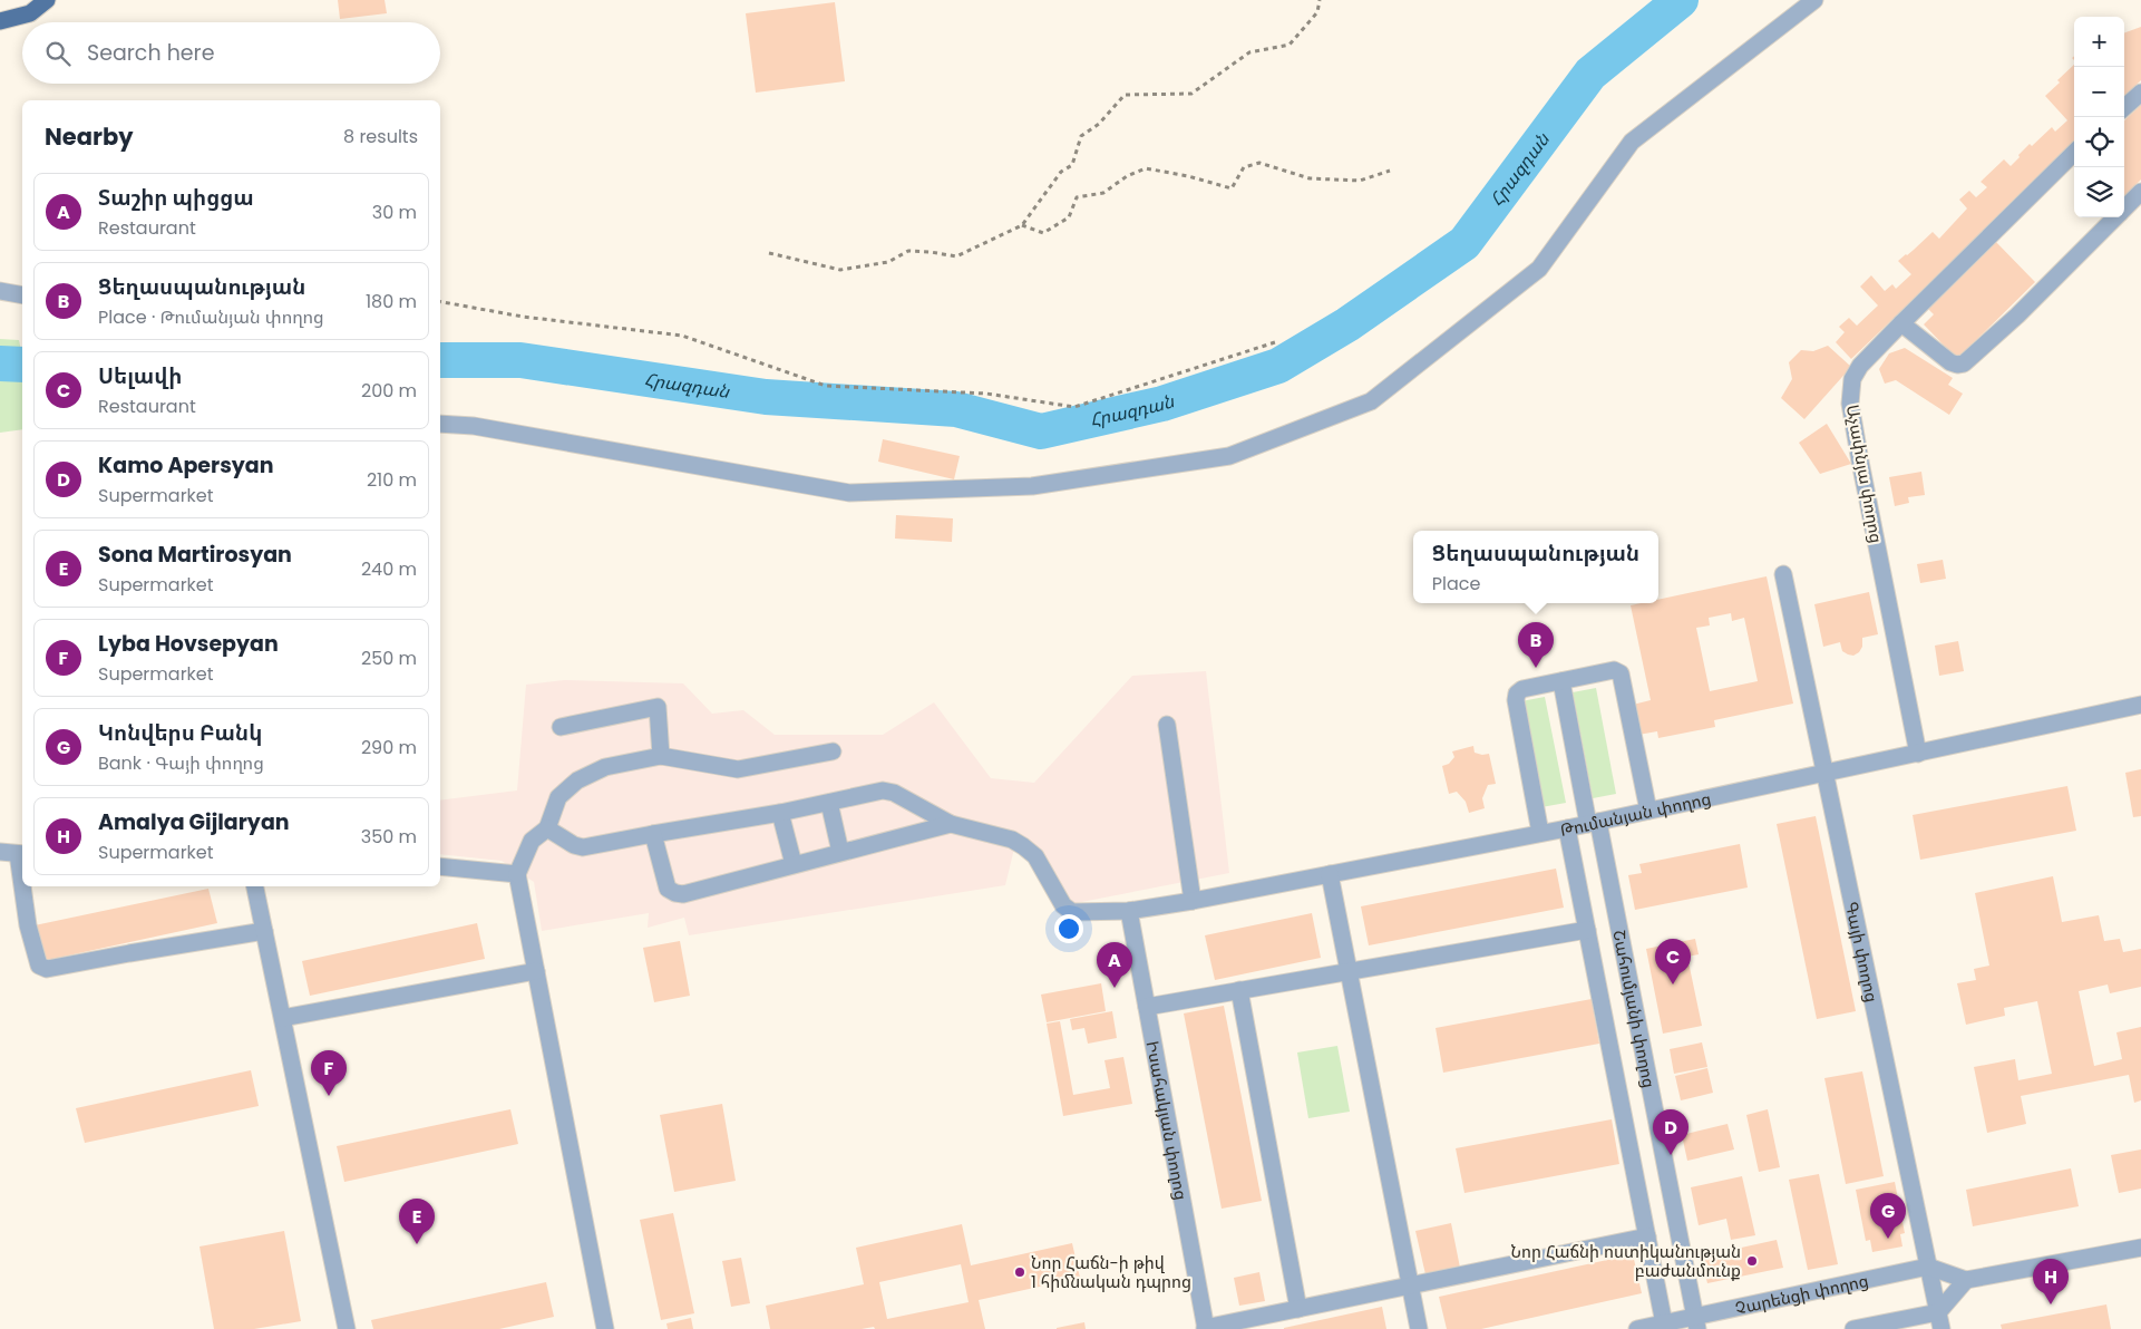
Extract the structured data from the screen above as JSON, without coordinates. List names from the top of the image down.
{
  "streets": {
    "street": [
      "Աչափնյա փողոց",
      "Թումանյան փողոց",
      "Գայի փողոց",
      "Շահումյանի փողոց",
      "Իսահակյան փողոց",
      "Չարենցի փողոց"
    ]
  },
  "crossings": [
    ["Աչափնյա փողոց", "Թումանյան փողոց"],
    ["Թումանյան փողոց", "Գայի փողոց"],
    ["Թումանյան փողոց", "Շահումյանի փողոց"],
    ["Թումանյան փողոց", "Իսահակյան փողոց"],
    ["Գայի փողոց", "Չարենցի փողոց"],
    ["Շահումյանի փողոց", "Չարենցի փողոց"]
  ],
  "water": ["Հրազդան"],
  "places": ["Նոր Հաճնի ոստիկանության բաժանմունք", "Նոր Հաճն-ի թիվ 1 հիմնական դպրոց"],
  "page": {
    "map_buttons": ["+", "−"],
    "search": "Search here",
    "heading": ["Nearby", "8 results"],
    "list": [
      {
        "mark": "A",
        "name": "Տաշիր պիցցա",
        "note": "Restaurant",
        "value": "30 m"
      },
      {
        "mark": "B",
        "name": "Ցեղասպանության",
        "note": "Place · Թումանյան փողոց",
        "value": "180 m"
      },
      {
        "mark": "C",
        "name": "Սելավի",
        "note": "Restaurant",
        "value": "200 m"
      },
      {
        "mark": "D",
        "name": "Kamo Apersyan",
        "note": "Supermarket",
        "value": "210 m"
      },
      {
        "mark": "E",
        "name": "Sona Martirosyan",
        "note": "Supermarket",
        "value": "240 m"
      },
      {
        "mark": "F",
        "name": "Lyba Hovsepyan",
        "note": "Supermarket",
        "value": "250 m"
      },
      {
        "mark": "G",
        "name": "Կոնվերս Բանկ",
        "note": "Bank · Գայի փողոց",
        "value": "290 m"
      },
      {
        "mark": "H",
        "name": "Amalya Gijlaryan",
        "note": "Supermarket",
        "value": "350 m"
      }
    ],
    "popup": ["Ցեղասպանության", "Place"],
    "pins": [
      "B",
      "C",
      "A",
      "F",
      "D",
      "G",
      "E",
      "H"
    ]
  }
}
